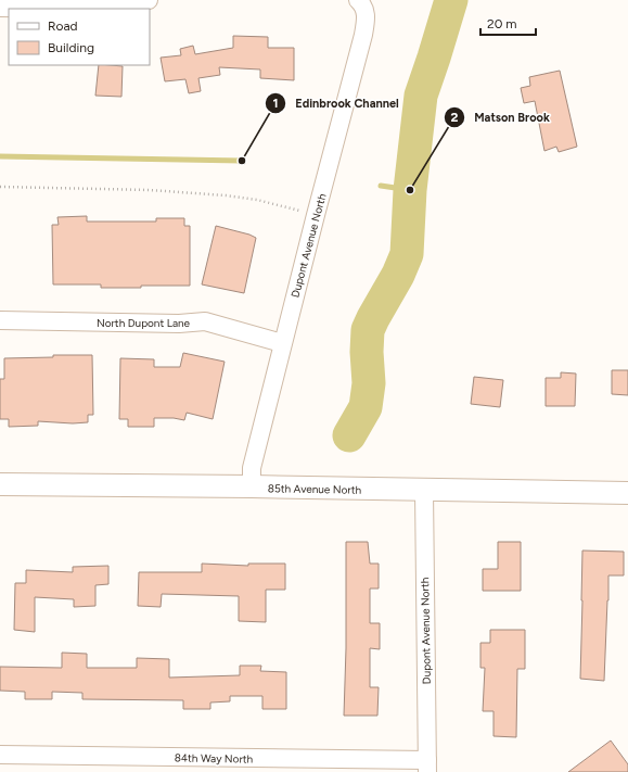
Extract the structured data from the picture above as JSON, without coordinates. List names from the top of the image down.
{
  "streets": {
    "street": [
      "Dupont Avenue North",
      "North Dupont Lane",
      "85th Avenue North",
      "84th Way North"
    ]
  },
  "crossings": [
    ["Dupont Avenue North", "North Dupont Lane"],
    ["Dupont Avenue North", "85th Avenue North"],
    ["Dupont Avenue North", "84th Way North"]
  ],
  "places": ["Edinbrook Channel", "Matson Brook"],
  "legend": ["Road", "Building"],
  "scale_bar": "20 m"
}
